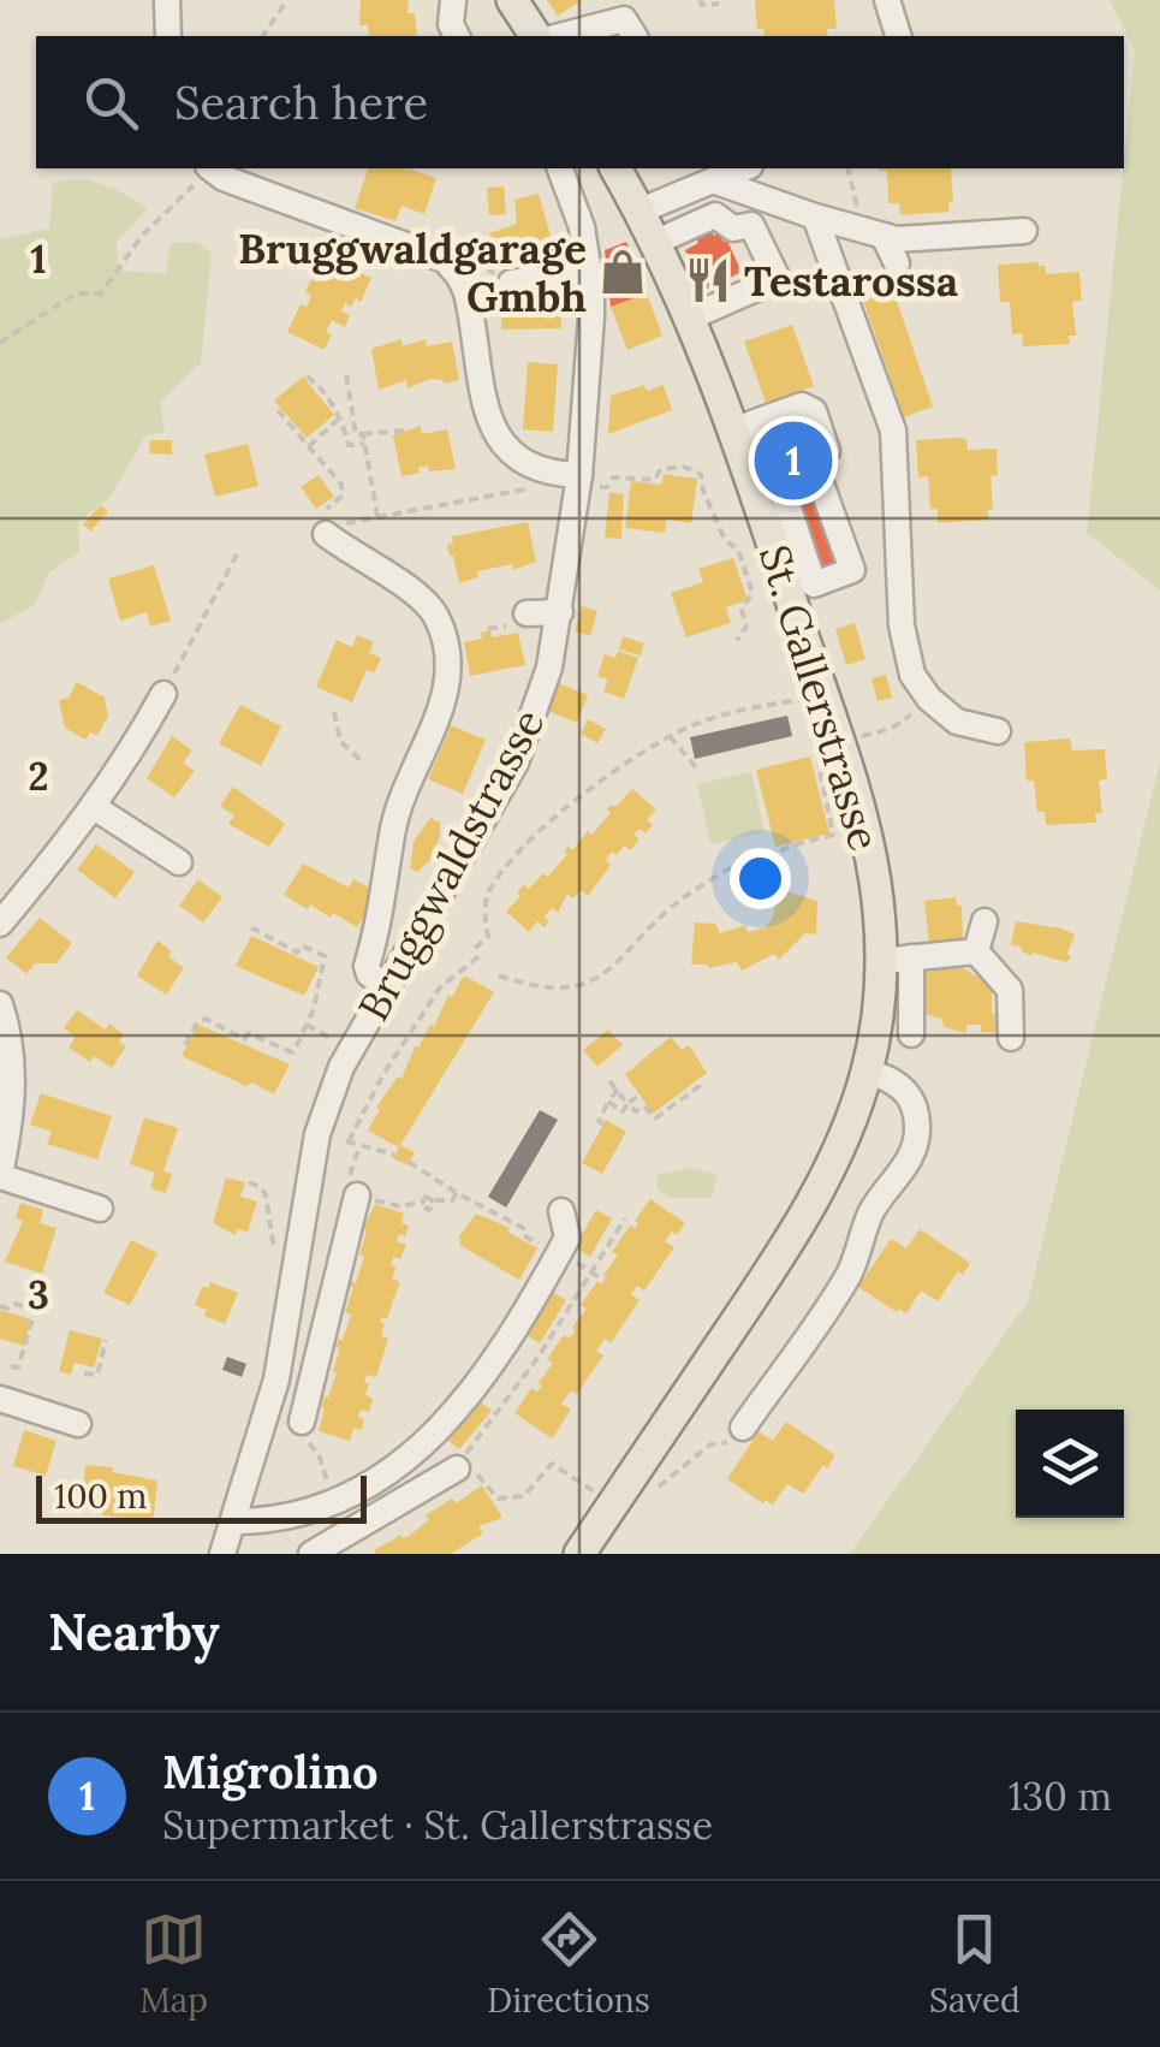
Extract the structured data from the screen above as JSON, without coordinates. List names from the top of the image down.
{
  "streets": {
    "main road": ["St. Gallerstrasse"],
    "street": ["Bruggwaldstrasse"]
  },
  "places": {
    "shop": ["Bruggwaldgarage Gmbh"],
    "restaurant": ["Testarossa"]
  },
  "scale_bar": "100 m",
  "page": {
    "search": "Search here",
    "pins": "1",
    "scale": "100 m",
    "heading": "Nearby",
    "list": [
      {
        "mark": "1",
        "name": "Migrolino",
        "note": "Supermarket · St. Gallerstrasse",
        "value": "130 m"
      }
    ],
    "nav": ["Map", "Directions", "Saved"]
  },
  "grid": {
    "rows": ["1", "2", "3"]
  }
}
